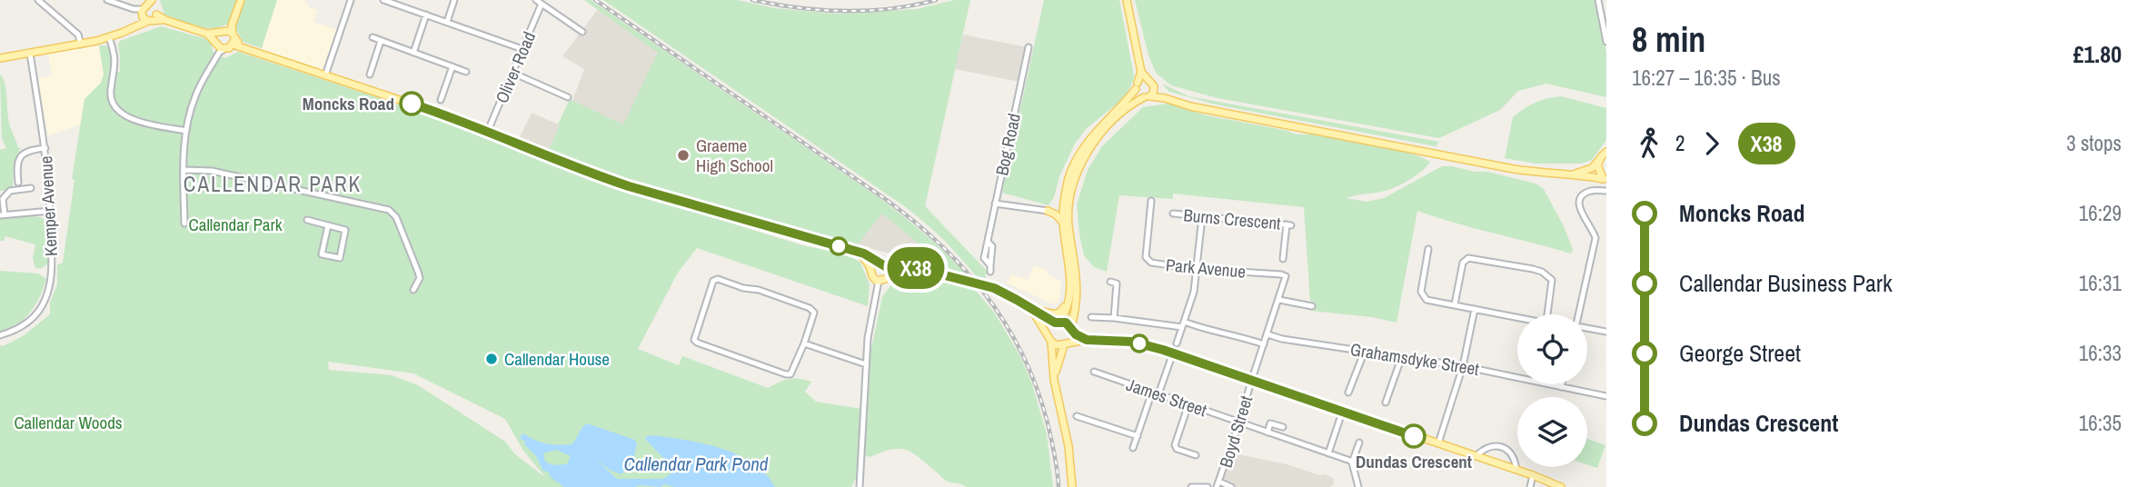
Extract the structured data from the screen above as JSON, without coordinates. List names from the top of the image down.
{
  "streets": {
    "street": [
      "Oliver Road",
      "Bog Road",
      "Kemper Avenue",
      "Burns Crescent",
      "Park Avenue",
      "Grahamsdyke Street",
      "James Street",
      "Boyd Street"
    ]
  },
  "crossings": [
    ["Park Avenue", "Boyd Street"],
    ["Grahamsdyke Street", "Boyd Street"],
    ["James Street", "Boyd Street"]
  ],
  "districts": ["CALLENDAR PARK"],
  "water": ["Callendar Park Pond"],
  "parks": ["Callendar Park", "Callendar Woods"],
  "places": [
    "Moncks Road",
    "Graeme High School",
    "Callendar House",
    "Dundas Crescent"
  ],
  "lines": ["bus line X38"],
  "page": {
    "on_map": "X38",
    "heading": ["8 min", "16:27 – 16:35 · Bus", "£1.80"],
    "legs": ["2", "X38", "3 stops"],
    "list": [
      {
        "name": "Moncks Road",
        "value": "16:29"
      },
      {
        "name": "Callendar Business Park",
        "value": "16:31"
      },
      {
        "name": "George Street",
        "value": "16:33"
      },
      {
        "name": "Dundas Crescent",
        "value": "16:35"
      }
    ]
  }
}
